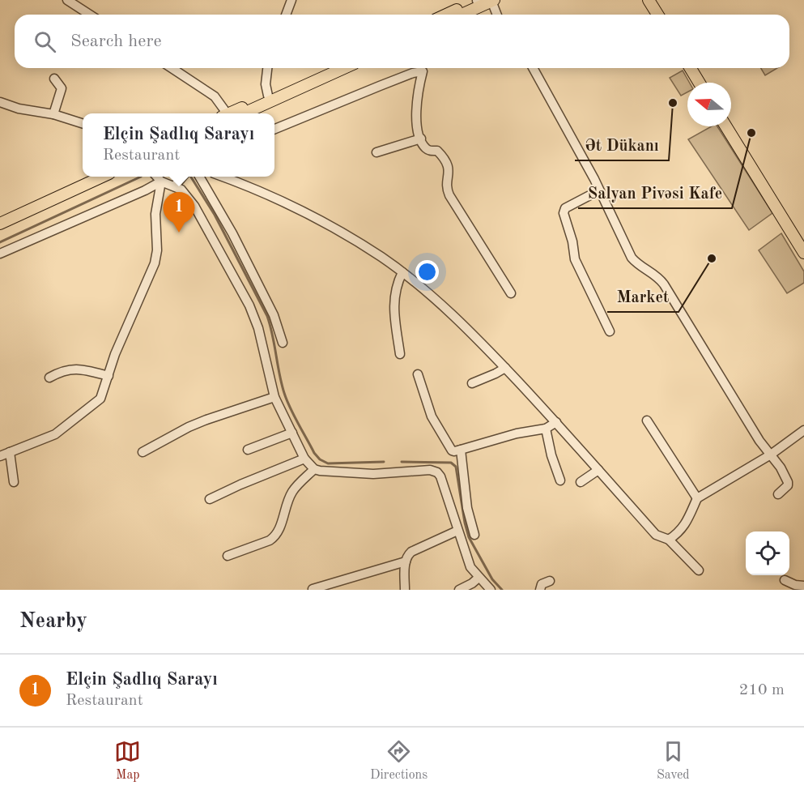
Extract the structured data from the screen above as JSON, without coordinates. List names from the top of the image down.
{
  "places": ["Ət Dükanı", "Salyan Pivəsi Kafe", "Market"],
  "north": "left",
  "page": {
    "search": "Search here",
    "popup": ["Elçin Şadlıq Sarayı", "Restaurant"],
    "pins": "1",
    "heading": "Nearby",
    "list": [
      {
        "mark": "1",
        "name": "Elçin Şadlıq Sarayı",
        "note": "Restaurant",
        "value": "210 m"
      }
    ],
    "nav": ["Map", "Directions", "Saved"]
  }
}
